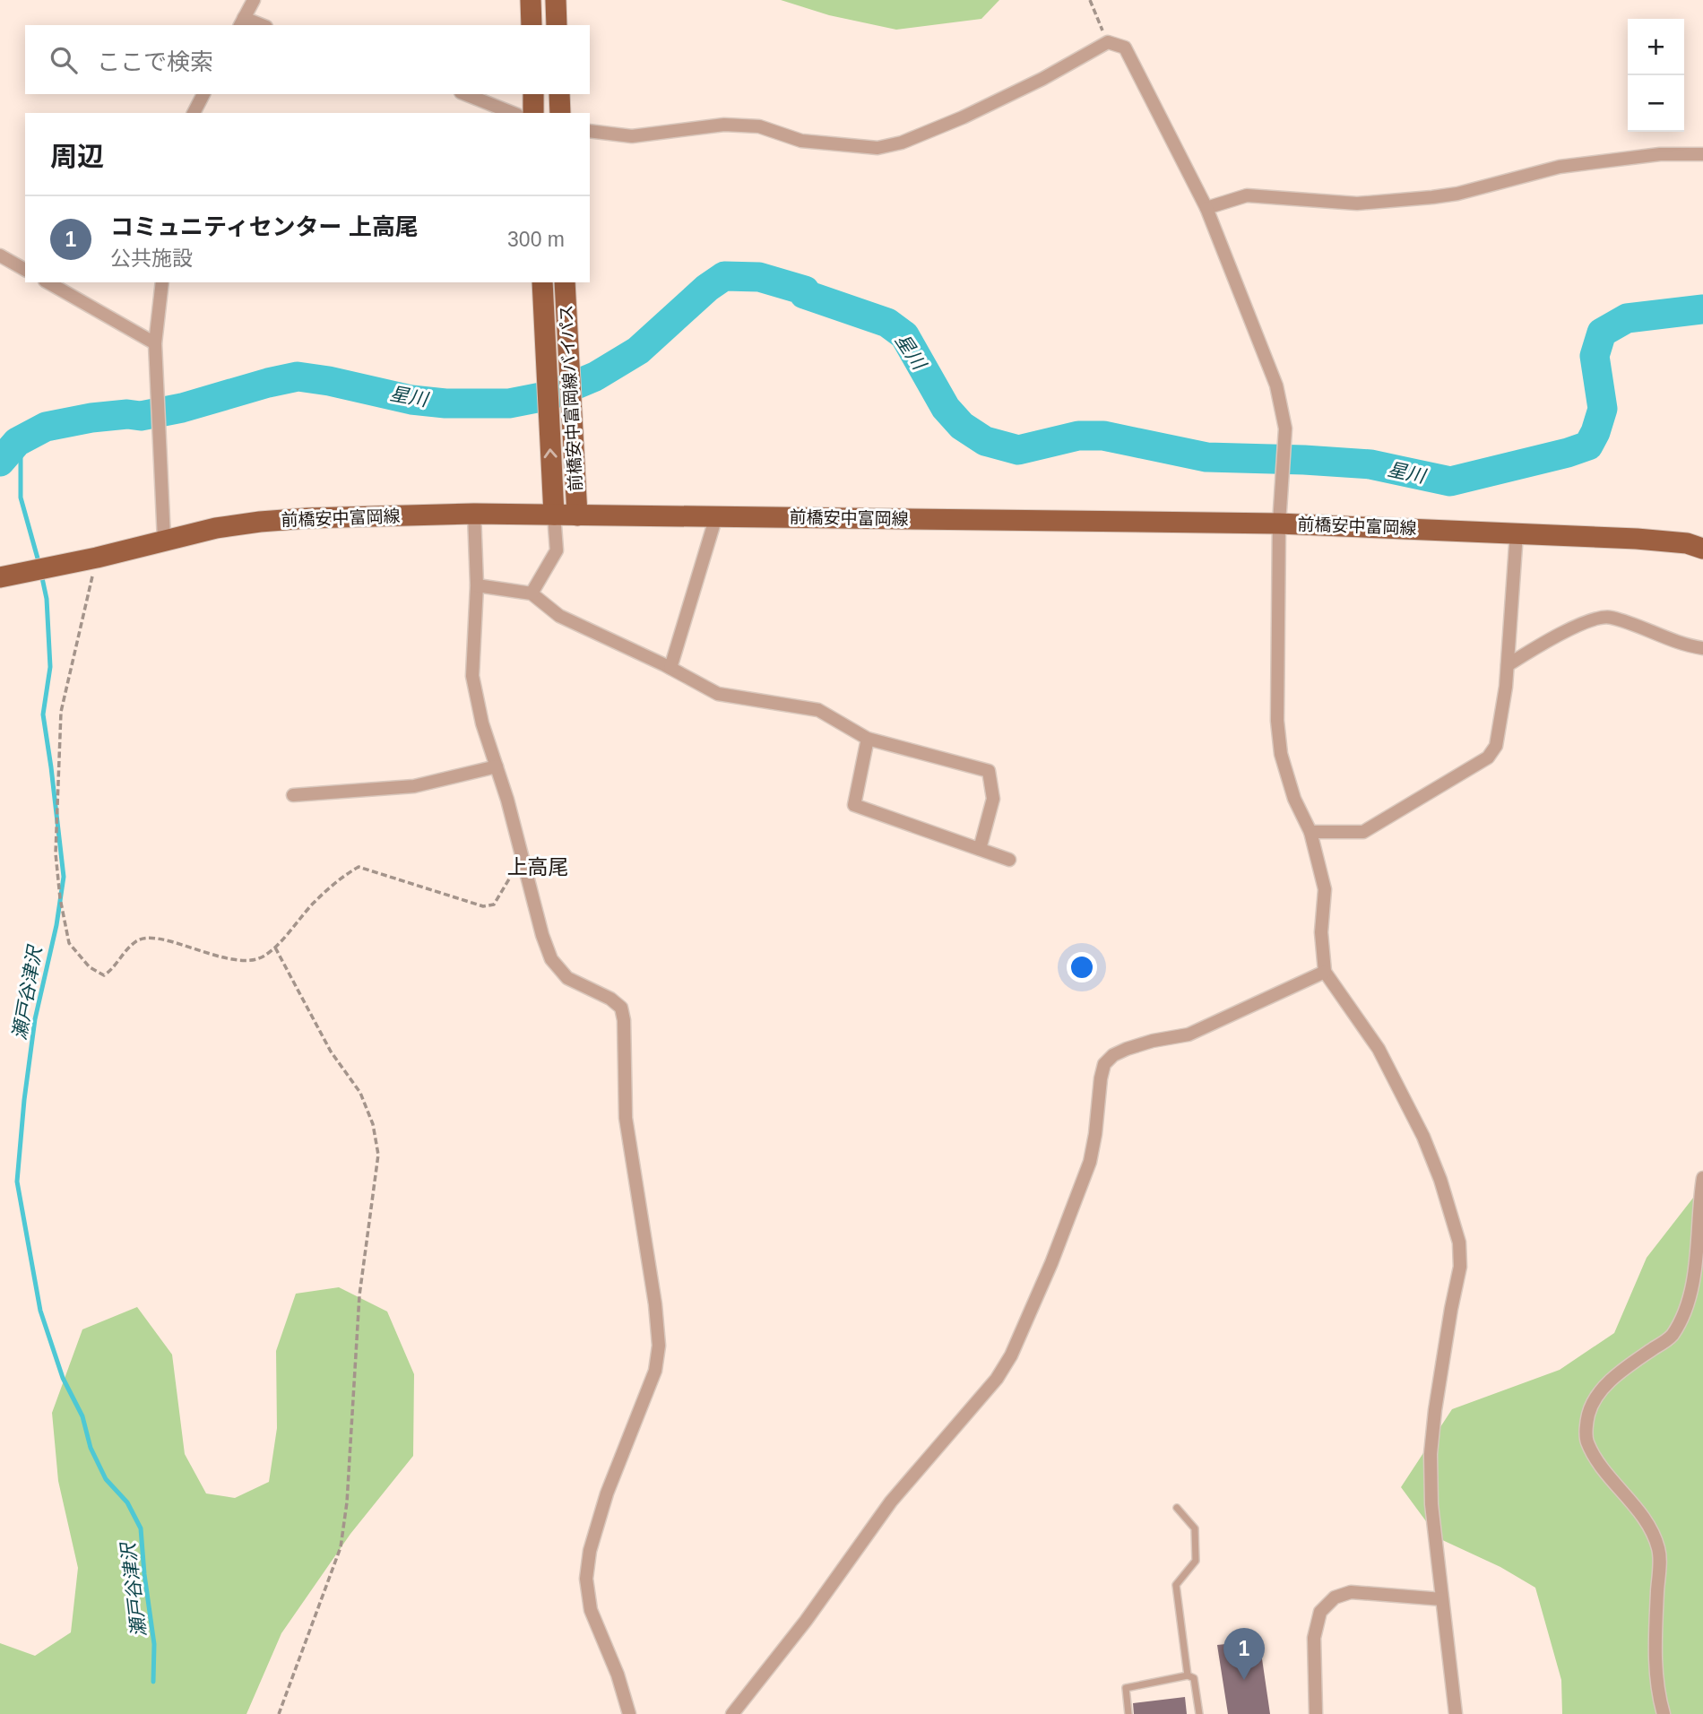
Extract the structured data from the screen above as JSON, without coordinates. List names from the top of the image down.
{
  "streets": {
    "main road": ["前橋安中富岡線バイパス", "前橋安中富岡線"]
  },
  "crossings": [
    ["前橋安中富岡線バイパス", "前橋安中富岡線"]
  ],
  "districts": ["上高尾"],
  "water": ["星川", "瀬戸谷津沢"],
  "page": {
    "map_buttons": ["+", "−"],
    "search": "ここで検索",
    "heading": "周辺",
    "list": [
      {
        "mark": "1",
        "name": "コミュニティセンター 上高尾",
        "note": "公共施設",
        "value": "300 m"
      }
    ],
    "pins": "1"
  }
}
